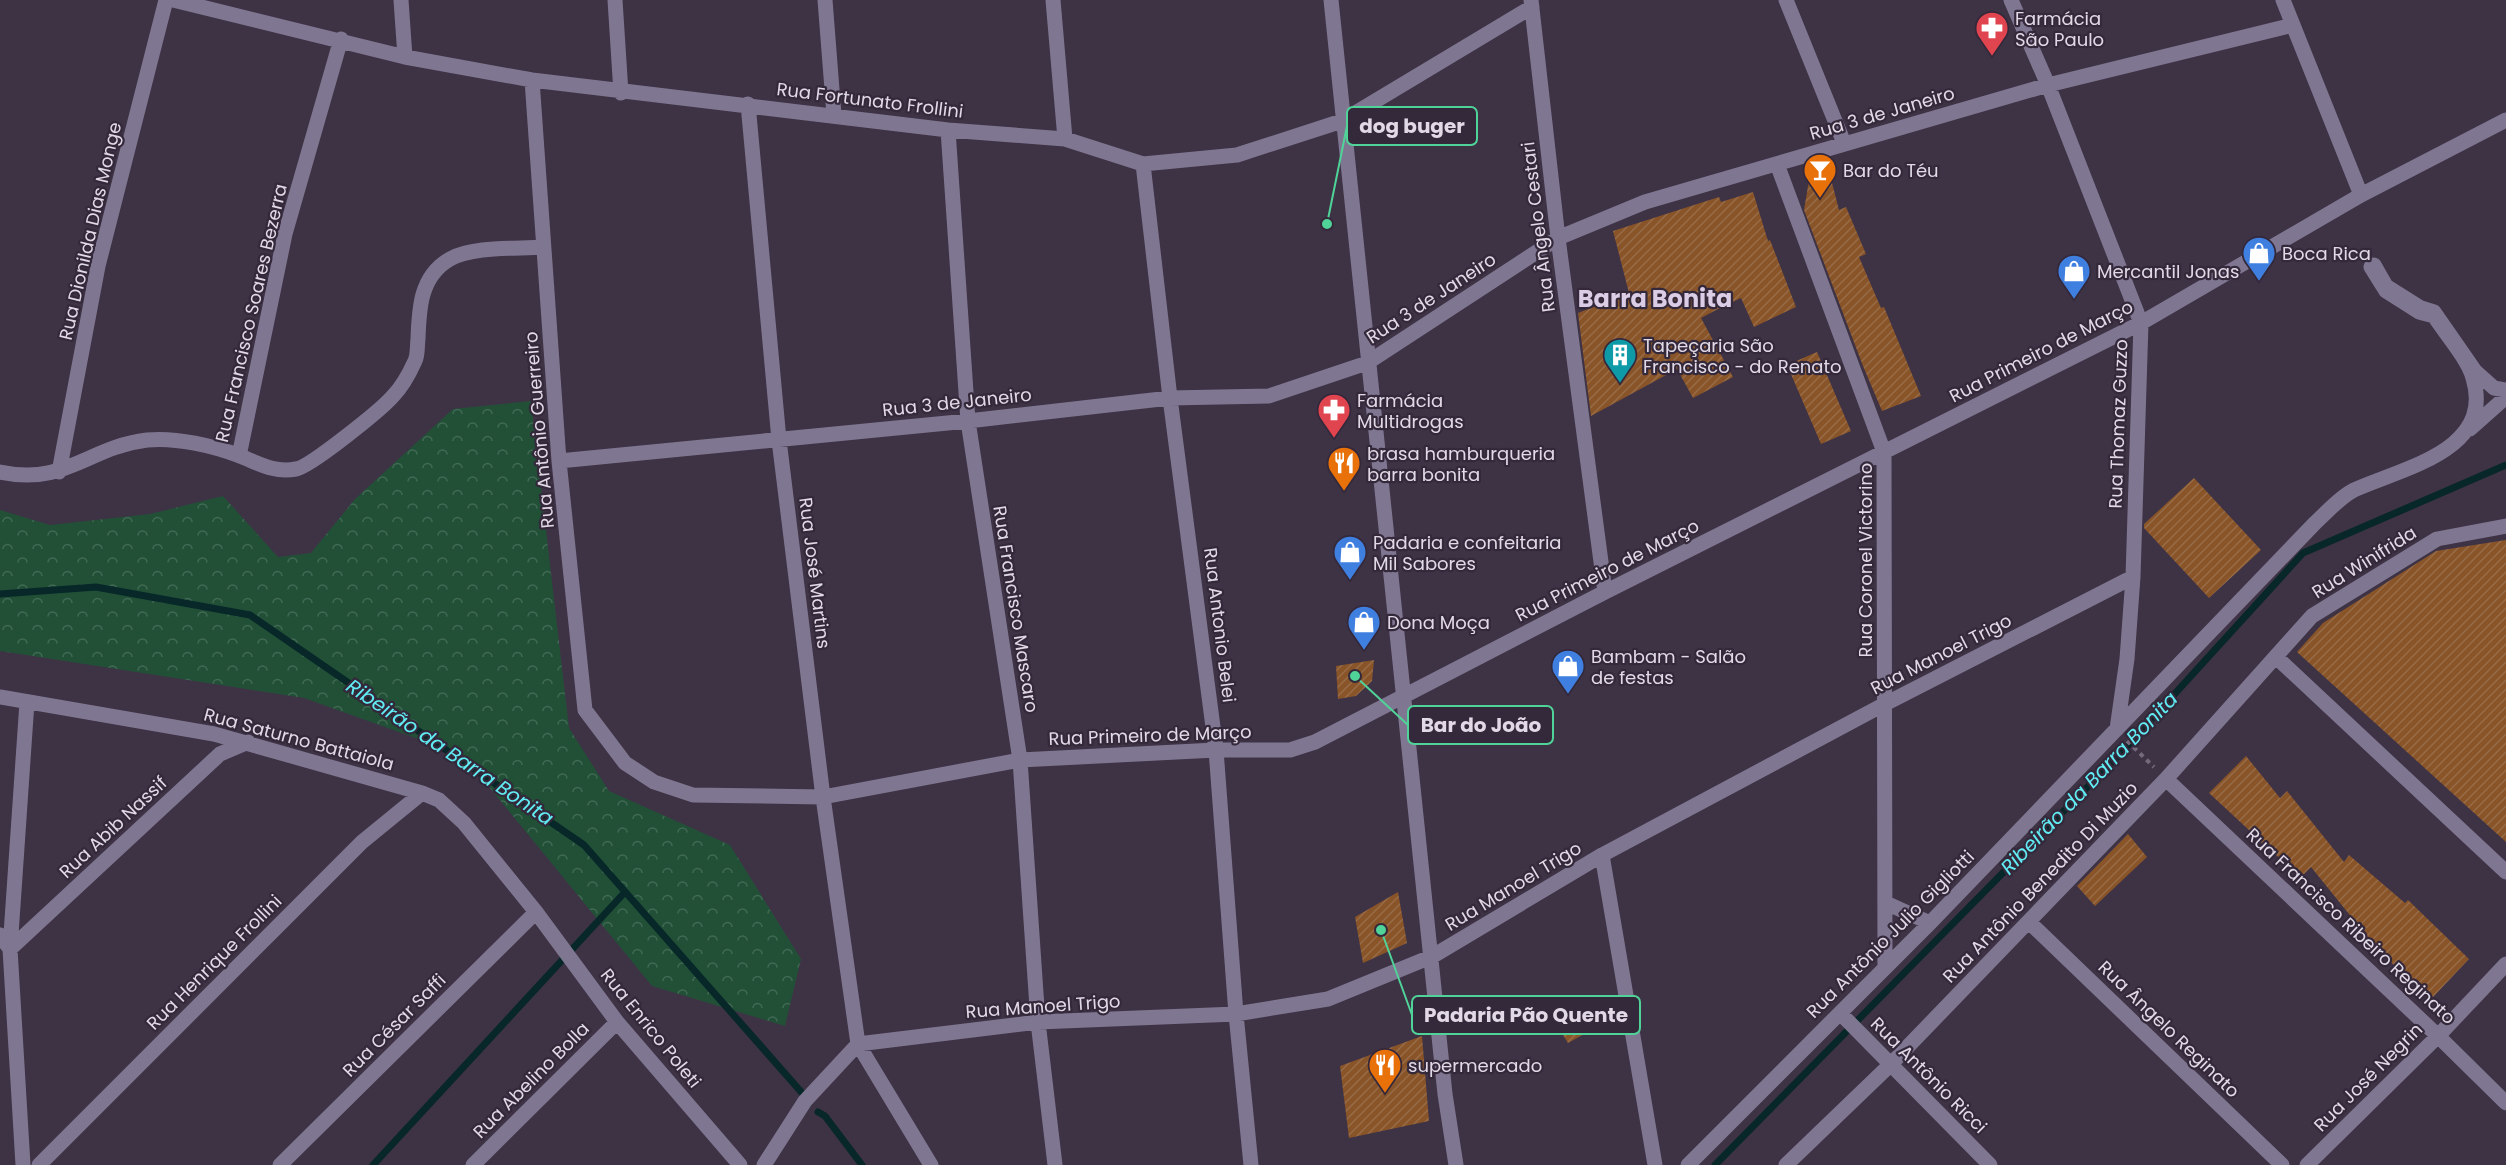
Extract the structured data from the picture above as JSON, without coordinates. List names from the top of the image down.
{
  "streets": {
    "street": [
      "Rua Fortunato Frollini",
      "Rua 3 de Janeiro",
      "Rua Ângelo Cestari",
      "Rua Dionilda Dias Monge",
      "Rua Francisco Soares Bezerra",
      "Rua Primeiro de Março",
      "Rua Thomaz Guzzo",
      "Rua Antônio Guerreiro",
      "Rua Coronel Victorino",
      "Rua Winifrida",
      "Rua José Martins",
      "Rua Francisco Mascaro",
      "Rua Antonio Belei",
      "Rua Manoel Trigo",
      "Rua Saturno Battaiola",
      "Rua Abib Nassif",
      "Rua Antônio Benedito Di Muzio",
      "Rua Francisco Ribeiro Reginato",
      "Rua Antônio Julio Gigliotti",
      "Rua Henrique Frollini",
      "Rua César Saffi",
      "Rua Enrico Poleti",
      "Rua Ângelo Reginato",
      "Rua Antônio Ricci",
      "Rua José Negrin",
      "Rua Abelino Bolla"
    ]
  },
  "crossings": [
    ["Rua Fortunato Frollini", "Rua Ângelo Cestari"],
    ["Rua Fortunato Frollini", "Rua Francisco Soares Bezerra"],
    ["Rua Fortunato Frollini", "Rua Antônio Guerreiro"],
    ["Rua Fortunato Frollini", "Rua José Martins"],
    ["Rua Fortunato Frollini", "Rua Francisco Mascaro"],
    ["Rua Fortunato Frollini", "Rua Antonio Belei"],
    ["Rua 3 de Janeiro", "Rua Ângelo Cestari"],
    ["Rua 3 de Janeiro", "Rua Thomaz Guzzo"],
    ["Rua 3 de Janeiro", "Rua Antônio Guerreiro"],
    ["Rua 3 de Janeiro", "Rua Coronel Victorino"],
    ["Rua 3 de Janeiro", "Rua José Martins"],
    ["Rua 3 de Janeiro", "Rua Francisco Mascaro"],
    ["Rua 3 de Janeiro", "Rua Antonio Belei"],
    ["Rua Ângelo Cestari", "Rua Primeiro de Março"],
    ["Rua Primeiro de Março", "Rua Thomaz Guzzo"],
    ["Rua Primeiro de Março", "Rua Antônio Guerreiro"],
    ["Rua Primeiro de Março", "Rua Coronel Victorino"],
    ["Rua Primeiro de Março", "Rua José Martins"],
    ["Rua Primeiro de Março", "Rua Francisco Mascaro"],
    ["Rua Primeiro de Março", "Rua Antonio Belei"],
    ["Rua Thomaz Guzzo", "Rua Manoel Trigo"],
    ["Rua Thomaz Guzzo", "Rua Antônio Julio Gigliotti"],
    ["Rua Coronel Victorino", "Rua Manoel Trigo"],
    ["Rua Coronel Victorino", "Rua Antônio Julio Gigliotti"],
    ["Rua Winifrida", "Rua Antônio Benedito Di Muzio"],
    ["Rua José Martins", "Rua Manoel Trigo"],
    ["Rua Francisco Mascaro", "Rua Manoel Trigo"],
    ["Rua Antonio Belei", "Rua Manoel Trigo"],
    ["Rua Saturno Battaiola", "Rua Abib Nassif"],
    ["Rua Saturno Battaiola", "Rua Henrique Frollini"],
    ["Rua Saturno Battaiola", "Rua César Saffi"],
    ["Rua Saturno Battaiola", "Rua Enrico Poleti"],
    ["Rua Antônio Benedito Di Muzio", "Rua Francisco Ribeiro Reginato"],
    ["Rua Antônio Benedito Di Muzio", "Rua Ângelo Reginato"],
    ["Rua Antônio Benedito Di Muzio", "Rua Antônio Ricci"],
    ["Rua Francisco Ribeiro Reginato", "Rua José Negrin"],
    ["Rua Antônio Julio Gigliotti", "Rua Antônio Ricci"],
    ["Rua César Saffi", "Rua Enrico Poleti"],
    ["Rua Enrico Poleti", "Rua Abelino Bolla"]
  ],
  "districts": ["Barra Bonita"],
  "water": ["Ribeirão da Barra Bonita"],
  "places": {
    "pharmacy": ["Farmácia São Paulo", "Farmácia Multidrogas"],
    "bar": ["Bar do Téu"],
    "other": ["dog buger", "Bar do João", "Padaria Pão Quente"],
    "shop": [
      "Boca Rica",
      "Mercantil Jonas",
      "Padaria e confeitaria Mil Sabores",
      "Dona Moça",
      "Bambam - Salão de festas"
    ],
    "building": ["Tapeçaria São Francisco - do Renato"],
    "restaurant": ["brasa hamburqueria barra bonita", "supermercado"]
  }
}
